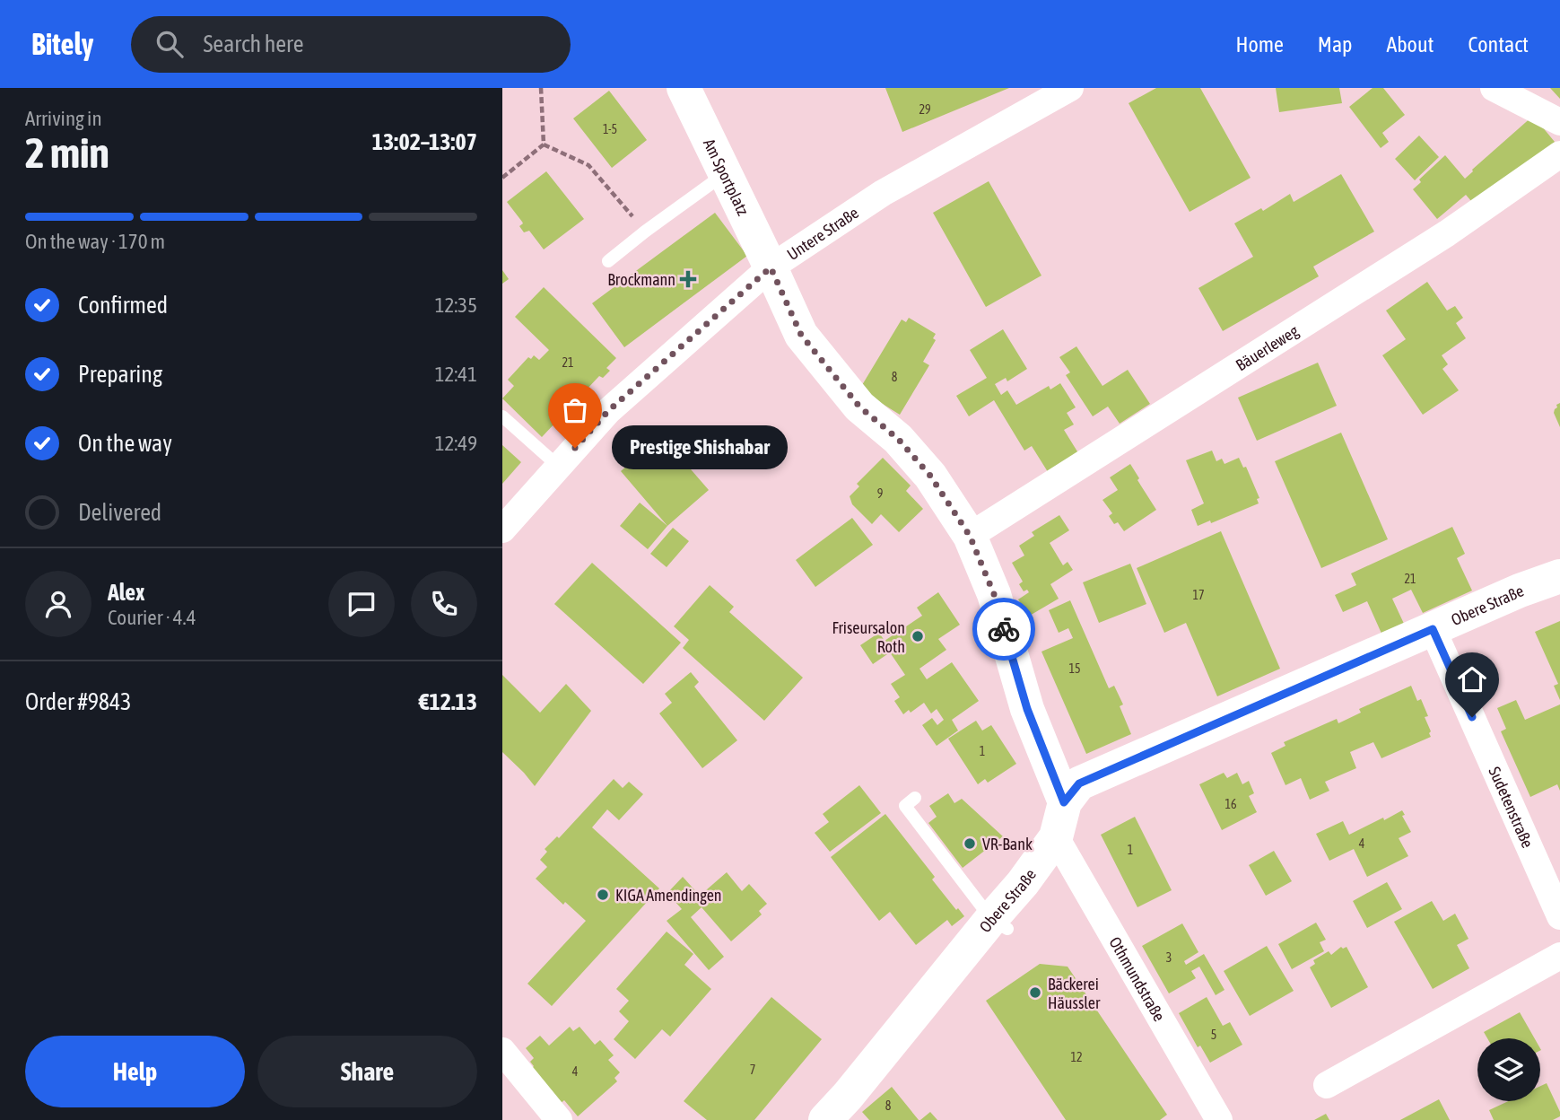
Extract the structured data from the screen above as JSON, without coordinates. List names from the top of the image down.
{
  "streets": {
    "street": [
      "Am Sportplatz",
      "Untere Straße",
      "Bäuerleweg",
      "Obere Straße",
      "Sudetenstraße",
      "Othmundstraße"
    ]
  },
  "crossings": [
    ["Am Sportplatz", "Untere Straße"],
    ["Am Sportplatz", "Bäuerleweg"],
    ["Am Sportplatz", "Obere Straße"],
    ["Obere Straße", "Sudetenstraße"],
    ["Obere Straße", "Othmundstraße"]
  ],
  "places": {
    "health": ["Brockmann"],
    "other": [
      "Prestige Shishabar",
      "Friseursalon Roth",
      "VR-Bank",
      "KIGA Amendingen",
      "Bäckerei Häussler"
    ]
  },
  "house_numbers": [
    "29",
    "1-5",
    "21",
    "8",
    "9",
    "21",
    "17",
    "15",
    "1",
    "16",
    "4",
    "1",
    "3",
    "5",
    "12",
    "7",
    "4",
    "8"
  ],
  "page": {
    "header": "Bitely",
    "search": "Search here",
    "nav": [
      "Home",
      "Map",
      "About",
      "Contact"
    ],
    "heading": ["2 min", "Arriving in", "13:02–13:07"],
    "panel": [
      "Alex",
      "Courier · 4.4",
      "Order #9843",
      "€12.13"
    ],
    "bar": "On the way · 170 m",
    "list": [
      ["Confirmed", "12:35"],
      ["Preparing", "12:41"],
      ["On the way", "12:49"],
      "Delivered"
    ],
    "bubble": "Prestige Shishabar",
    "buttons": ["Help", "Share"]
  }
}
